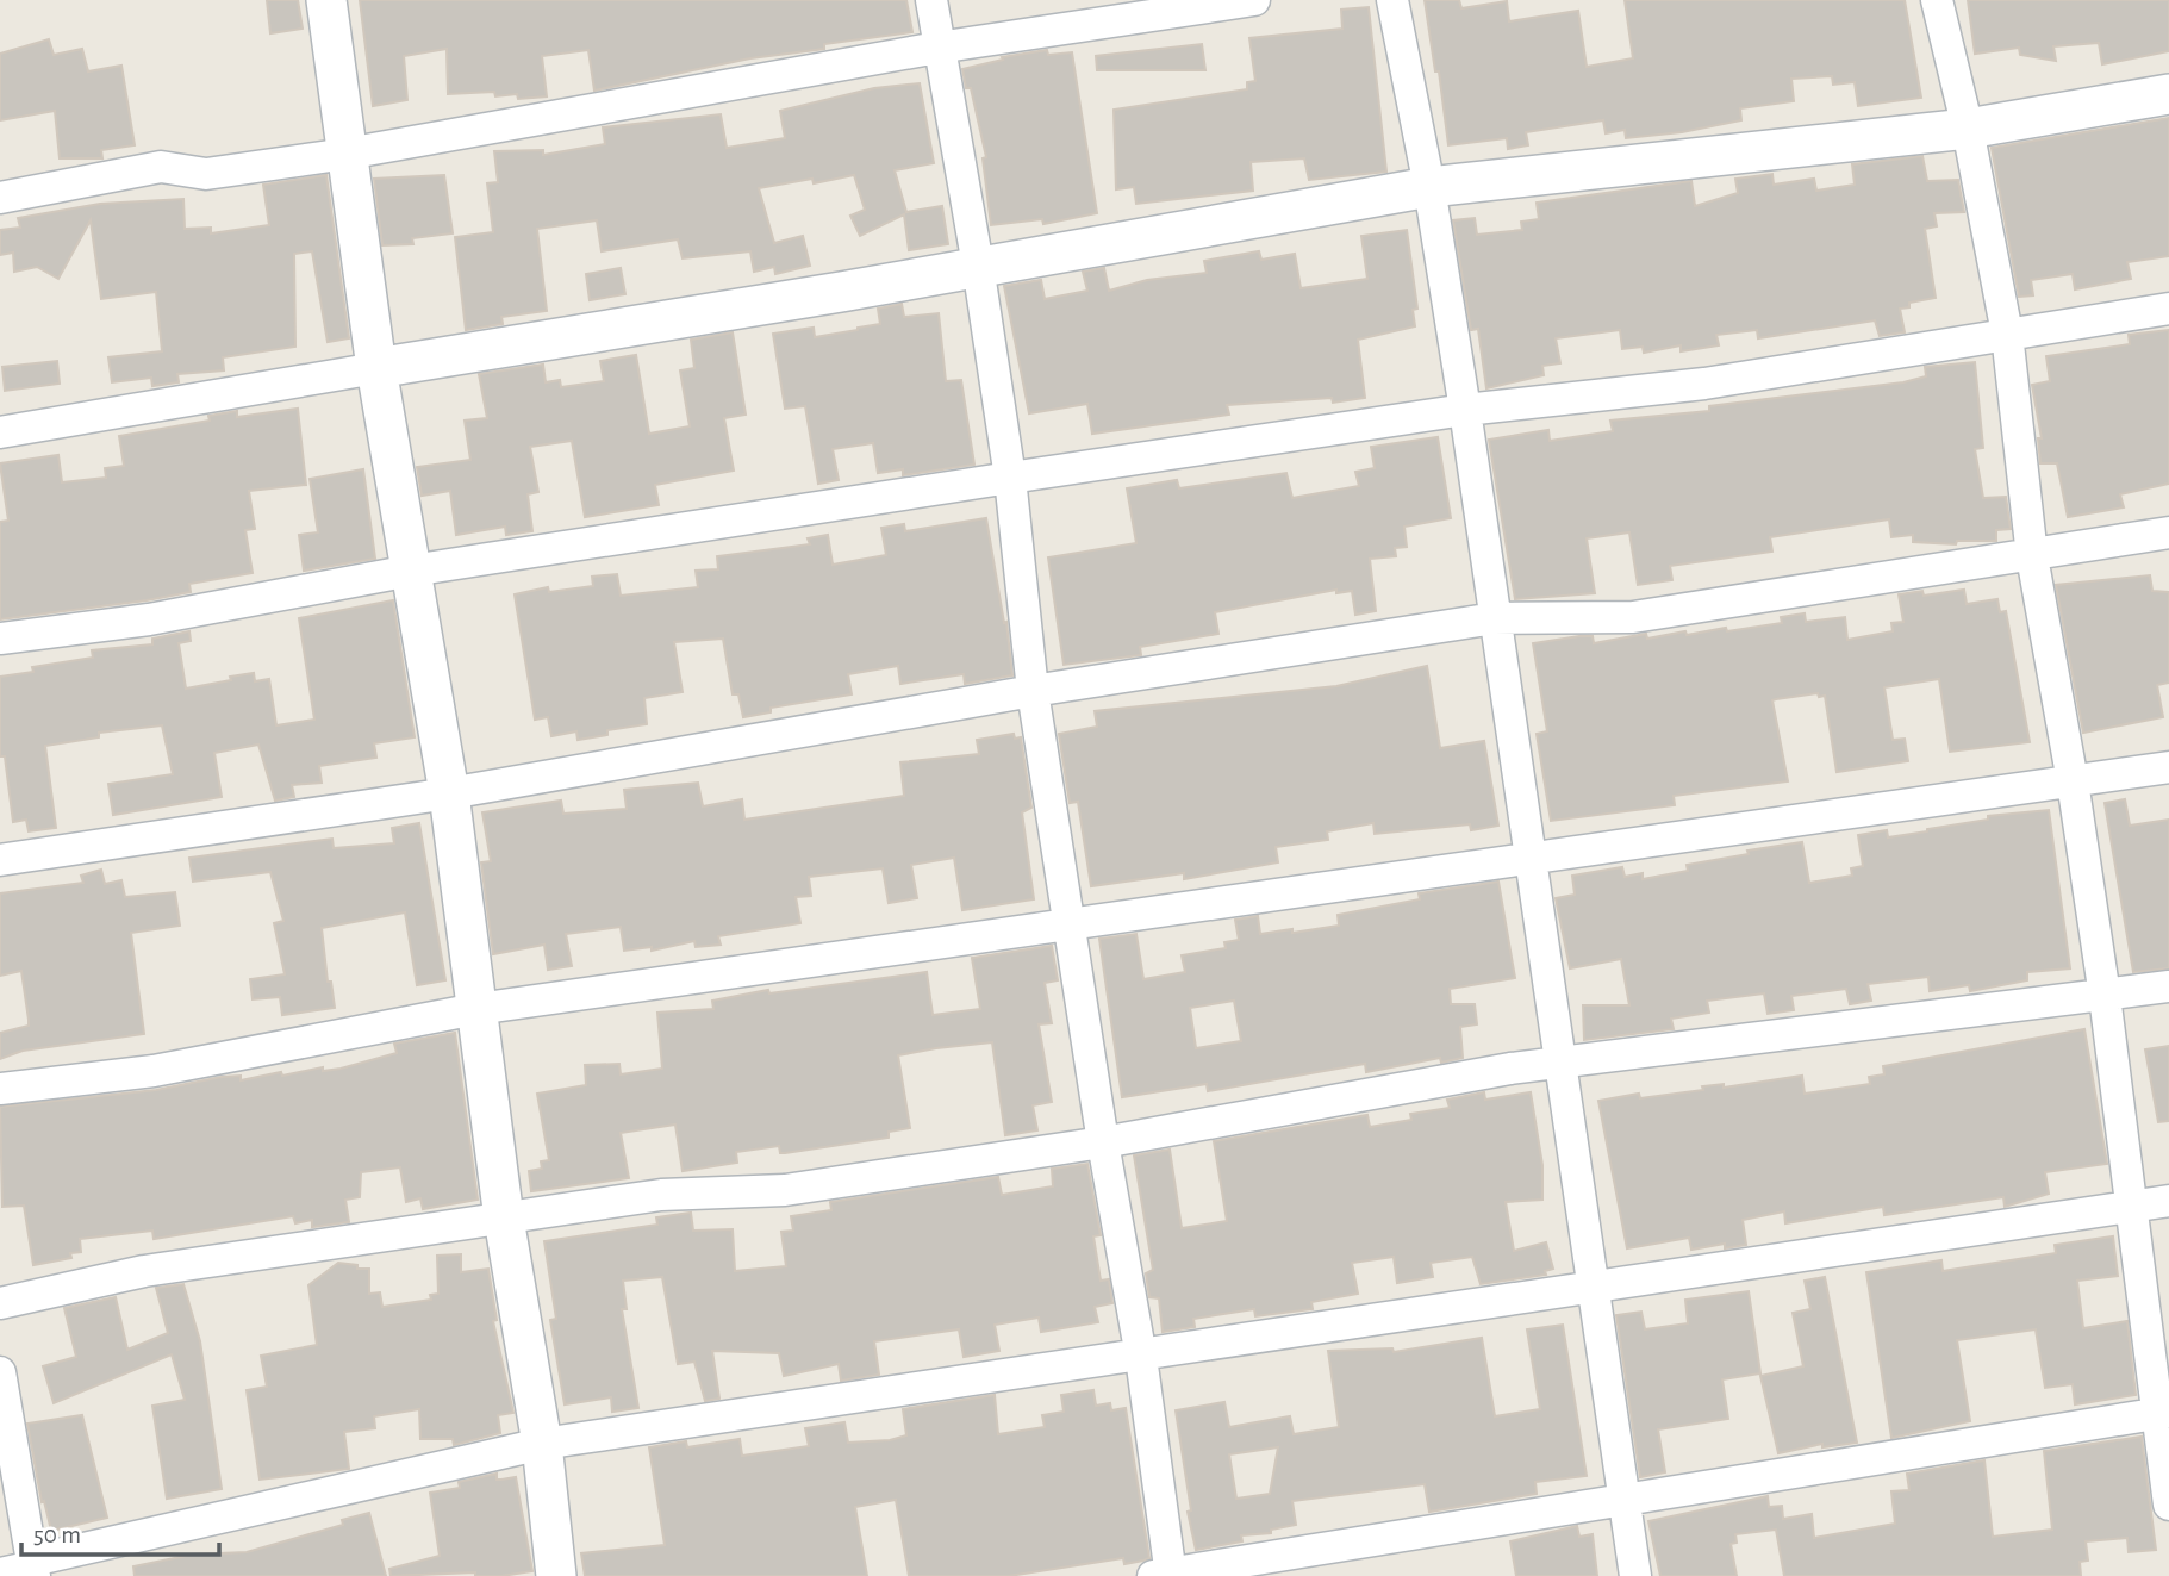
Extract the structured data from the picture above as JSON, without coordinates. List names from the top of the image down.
{
  "scale_bar": "50 m"
}
